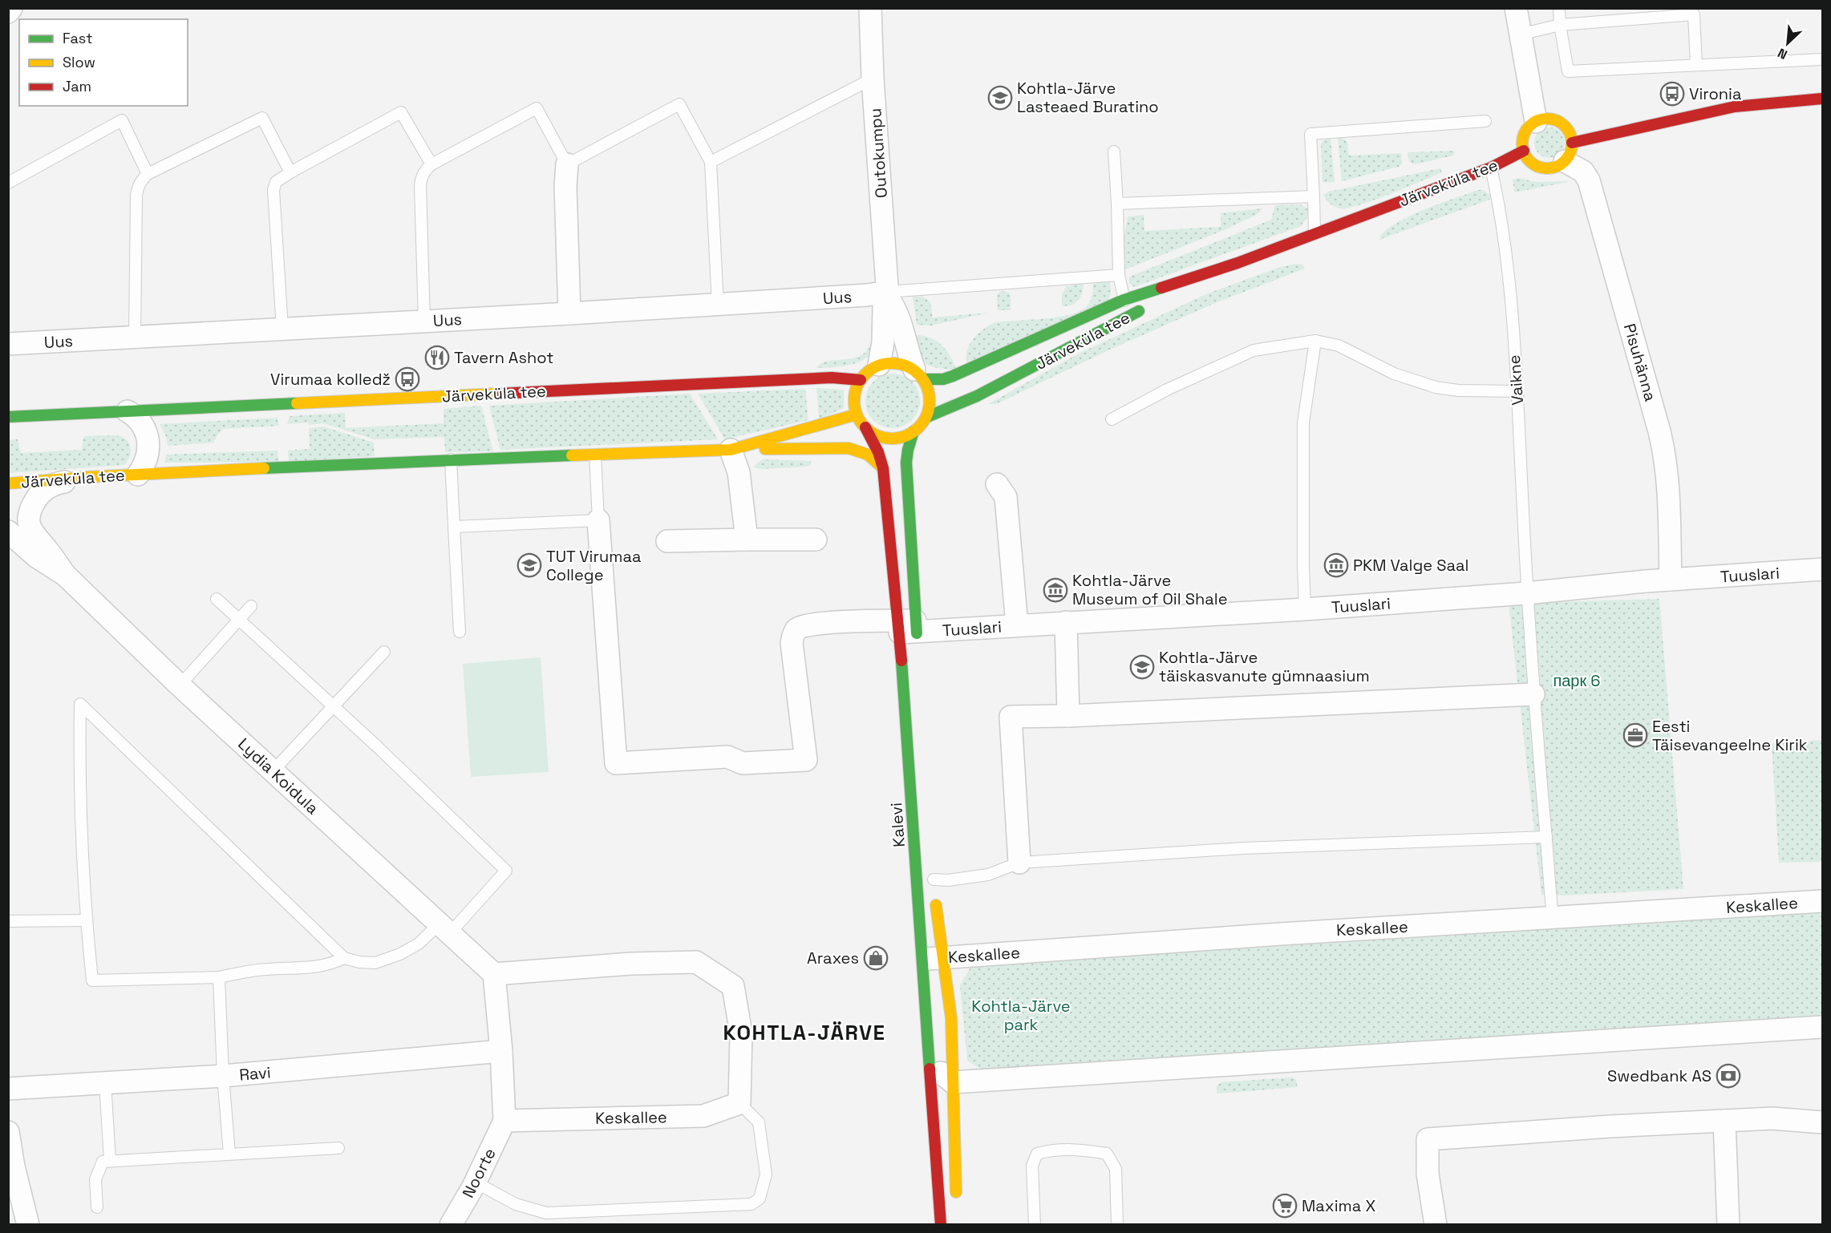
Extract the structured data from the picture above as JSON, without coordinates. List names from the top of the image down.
{
  "streets": {
    "main road": ["Järveküla tee", "Kalevi"],
    "street": [
      "Outokumpu",
      "Uus",
      "Pisuhänna",
      "Tuuslari",
      "Lydia Koidula",
      "Keskallee",
      "Ravi",
      "Noorte"
    ],
    "lane": ["Vaikne"]
  },
  "crossings": [
    ["Outokumpu", "Järveküla tee"],
    ["Outokumpu", "Uus"],
    ["Outokumpu", "Kalevi"],
    ["Järveküla tee", "Pisuhänna"],
    ["Järveküla tee", "Vaikne"],
    ["Järveküla tee", "Lydia Koidula"],
    ["Järveküla tee", "Kalevi"],
    ["Pisuhänna", "Tuuslari"],
    ["Vaikne", "Tuuslari"],
    ["Vaikne", "Keskallee"],
    ["Tuuslari", "Kalevi"],
    ["Kalevi", "Keskallee"],
    ["Keskallee", "Noorte"]
  ],
  "districts": ["KOHTLA-JÄRVE"],
  "parks": ["парк 6", "Kohtla-Järve park"],
  "places": {
    "bus stop": ["Vironia", "Virumaa kolledž"],
    "school or university": ["Kohtla-Järve Lasteaed Buratino", "TUT Virumaa College", "Kohtla-Järve täiskasvanute gümnaasium"],
    "restaurant": ["Tavern Ashot"],
    "museum": ["PKM Valge Saal", "Kohtla-Järve Museum of Oil Shale"],
    "office": ["Eesti Täisevangeelne Kirik"],
    "shop": ["Araxes"],
    "bank": ["Swedbank AS"],
    "supermarket": ["Maxima X"]
  },
  "legend": ["Fast", "Slow", "Jam"],
  "north": "bottom left"
}
